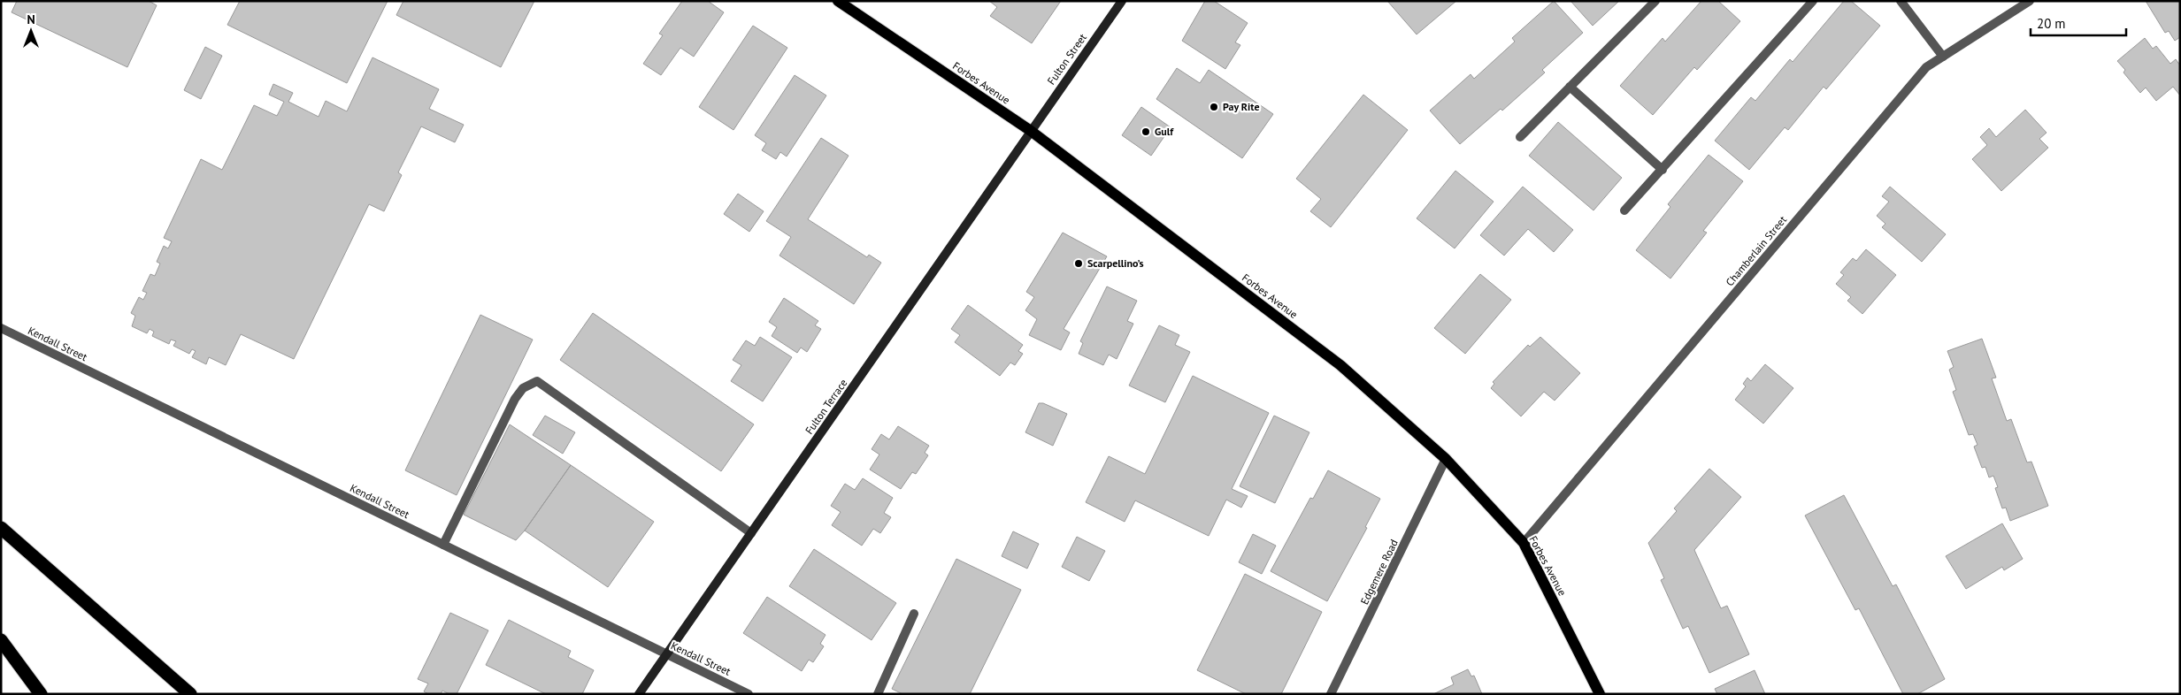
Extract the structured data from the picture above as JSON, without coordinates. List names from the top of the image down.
{
  "streets": {
    "main road": ["Forbes Avenue"],
    "street": [
      "Fulton Street",
      "Chamberlain Street",
      "Kendall Street",
      "Fulton Terrace",
      "Edgemere Road"
    ]
  },
  "crossings": [
    ["Fulton Street", "Forbes Avenue"],
    ["Fulton Street", "Fulton Terrace"],
    ["Forbes Avenue", "Chamberlain Street"],
    ["Forbes Avenue", "Fulton Terrace"],
    ["Forbes Avenue", "Edgemere Road"],
    ["Kendall Street", "Fulton Terrace"]
  ],
  "places": ["Pay Rite", "Gulf", "Scarpellino’s"],
  "scale_bar": "20 m",
  "north": "top"
}
